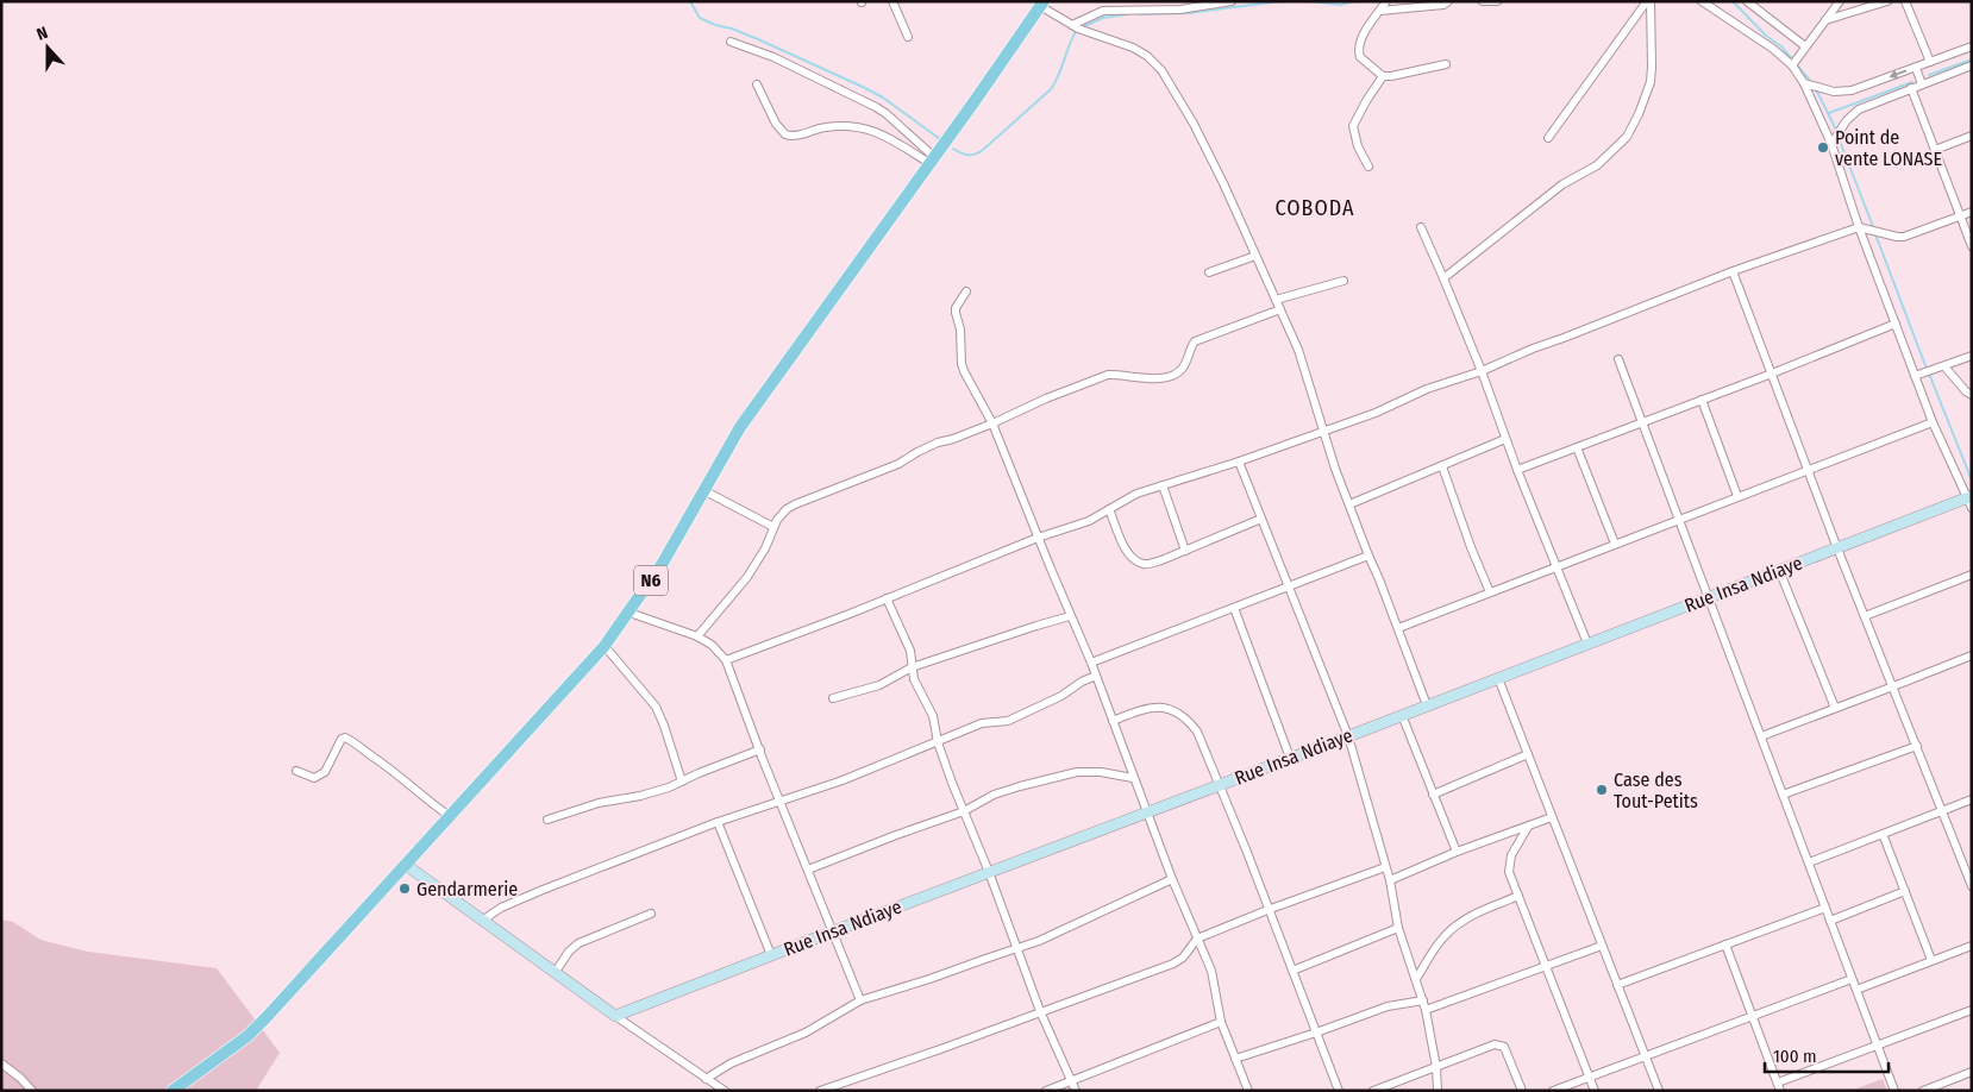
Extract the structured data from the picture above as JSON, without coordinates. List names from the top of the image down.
{
  "streets": {
    "main road": ["N6", "Rue Insa Ndiaye"]
  },
  "districts": ["COBODA"],
  "places": ["Point de vente LONASE", "Case des Tout-Petits", "Gendarmerie"],
  "scale_bar": "100 m",
  "north": "top"
}
